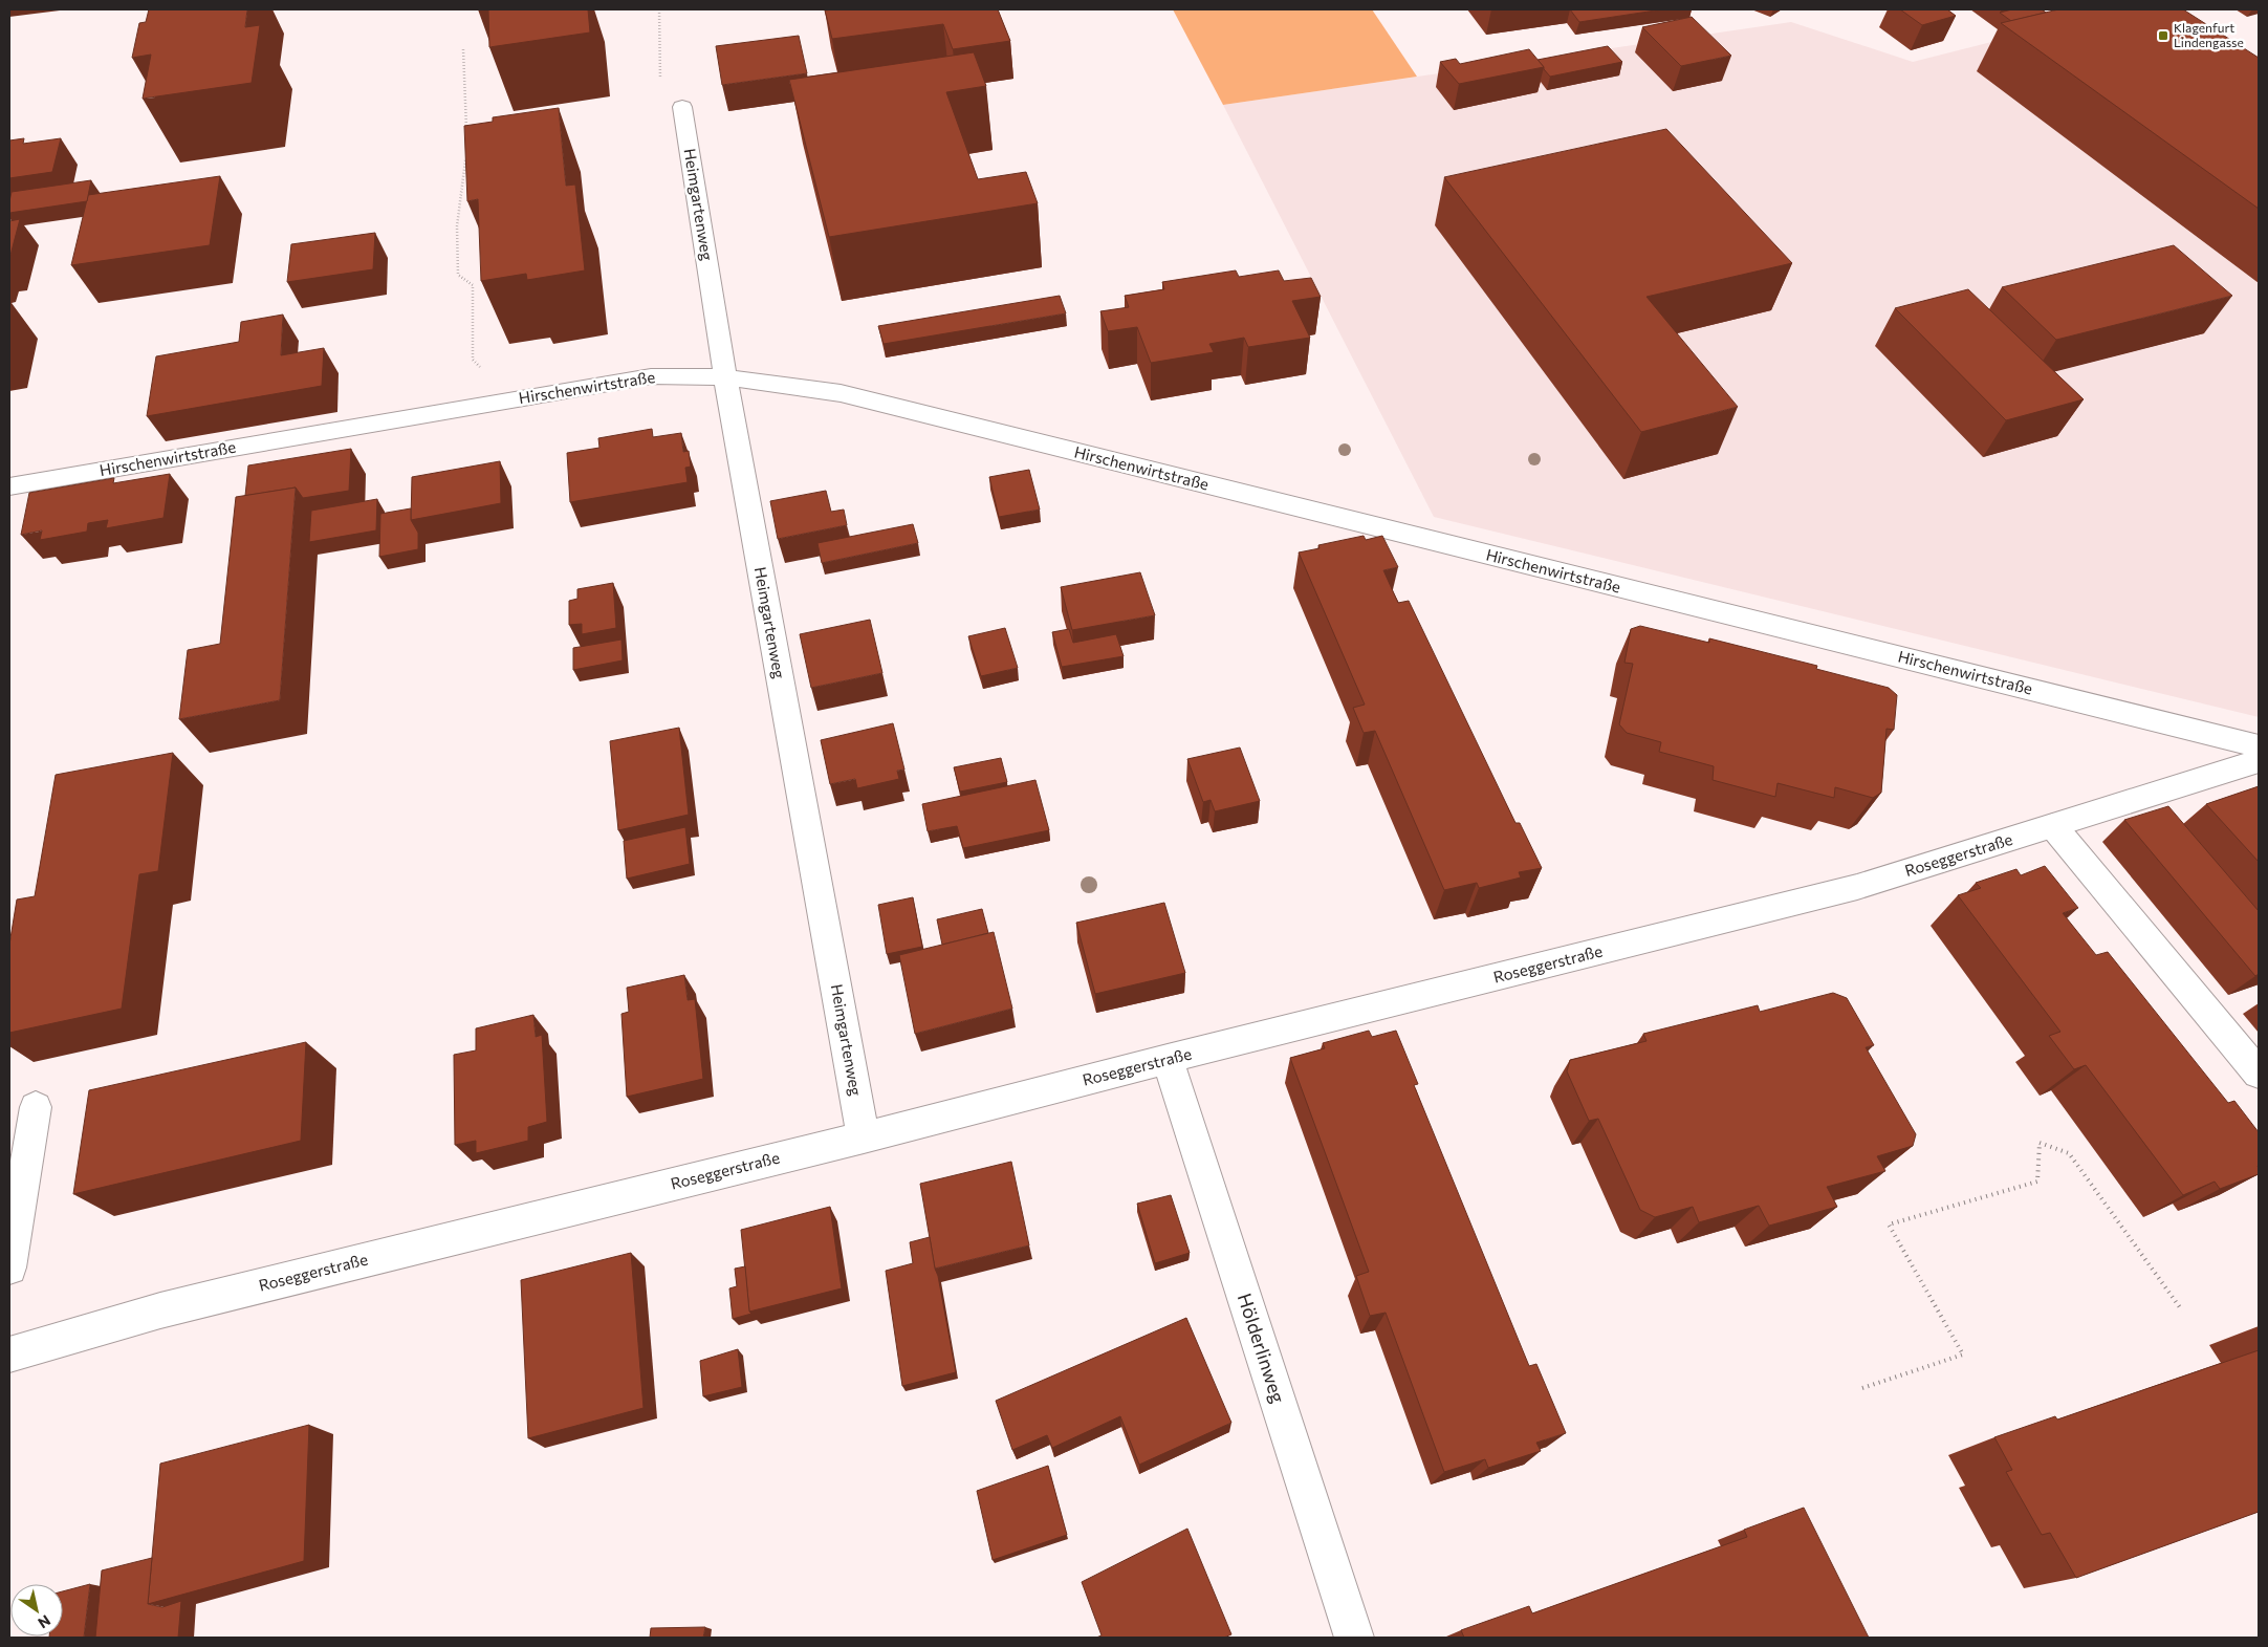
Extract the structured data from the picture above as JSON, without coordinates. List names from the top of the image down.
{
  "streets": {
    "street": [
      "Heimgartenweg",
      "Hirschenwirtstraße",
      "Roseggerstraße",
      "Hölderlinweg"
    ]
  },
  "crossings": [
    ["Heimgartenweg", "Hirschenwirtstraße"],
    ["Heimgartenweg", "Roseggerstraße"],
    ["Roseggerstraße", "Hölderlinweg"]
  ],
  "places": {
    "transit": ["Klagenfurt Lindengasse"]
  },
  "north": "bottom right"
}
